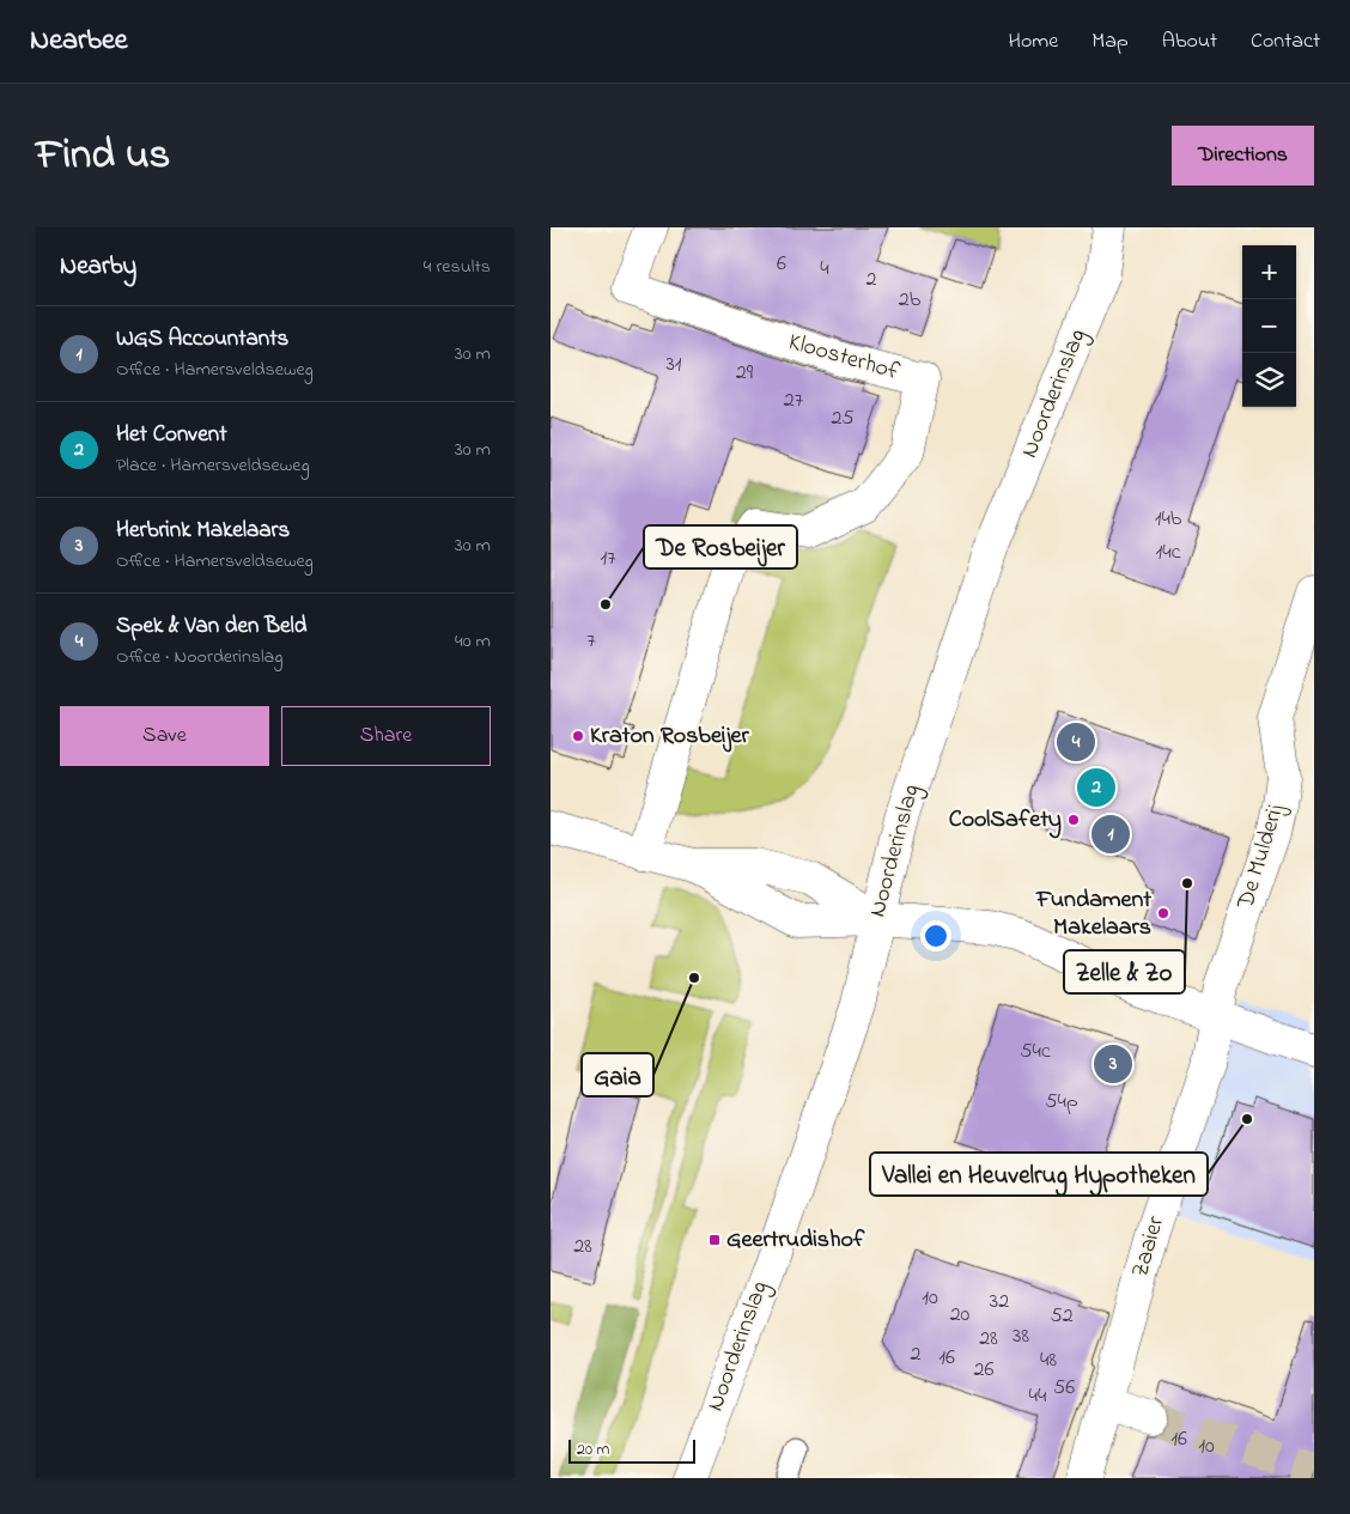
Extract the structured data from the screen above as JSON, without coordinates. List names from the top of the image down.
{
  "streets": {
    "street": [
      "Kloosterhof",
      "Noorderinslag",
      "De Mulderij",
      "Zaaier"
    ]
  },
  "crossings": [
    ["De Mulderij", "Zaaier"]
  ],
  "places": {
    "other": [
      "De Rosbeijer",
      "Kraton Rosbeijer",
      "CoolSafety",
      "Zelle & Zo",
      "Fundament Makelaars",
      "Gaia",
      "Vallei en Heuvelrug Hypotheken"
    ],
    "transit": ["Geertrudishof"]
  },
  "house_numbers": [
    "6",
    "4",
    "2",
    "2b",
    "31",
    "29",
    "27",
    "25",
    "14b",
    "14c",
    "17",
    "7",
    "54c",
    "54p",
    "28",
    "10",
    "32",
    "20",
    "52",
    "38",
    "28",
    "2",
    "16",
    "48",
    "26",
    "56",
    "44",
    "16",
    "10"
  ],
  "scale_bar": "20 m",
  "page": {
    "header": "Nearbee",
    "nav": [
      "Home",
      "Map",
      "About",
      "Contact"
    ],
    "title": "Find us",
    "buttons": [
      "Directions",
      ["Save", "Share"]
    ],
    "heading": ["Nearby", "4 results"],
    "map_buttons": ["+", "−"],
    "list": [
      {
        "mark": "1",
        "name": "WGS Accountants",
        "note": "Office · Hamersveldseweg",
        "value": "30 m"
      },
      {
        "mark": "2",
        "name": "Het Convent",
        "note": "Place · Hamersveldseweg",
        "value": "30 m"
      },
      {
        "mark": "3",
        "name": "Herbrink Makelaars",
        "note": "Office · Hamersveldseweg",
        "value": "30 m"
      },
      {
        "mark": "4",
        "name": "Spek & Van den Beld",
        "note": "Office · Noorderinslag",
        "value": "40 m"
      }
    ],
    "pins": [
      "4",
      "2",
      "1",
      "3"
    ],
    "scale": "20 m"
  }
}
